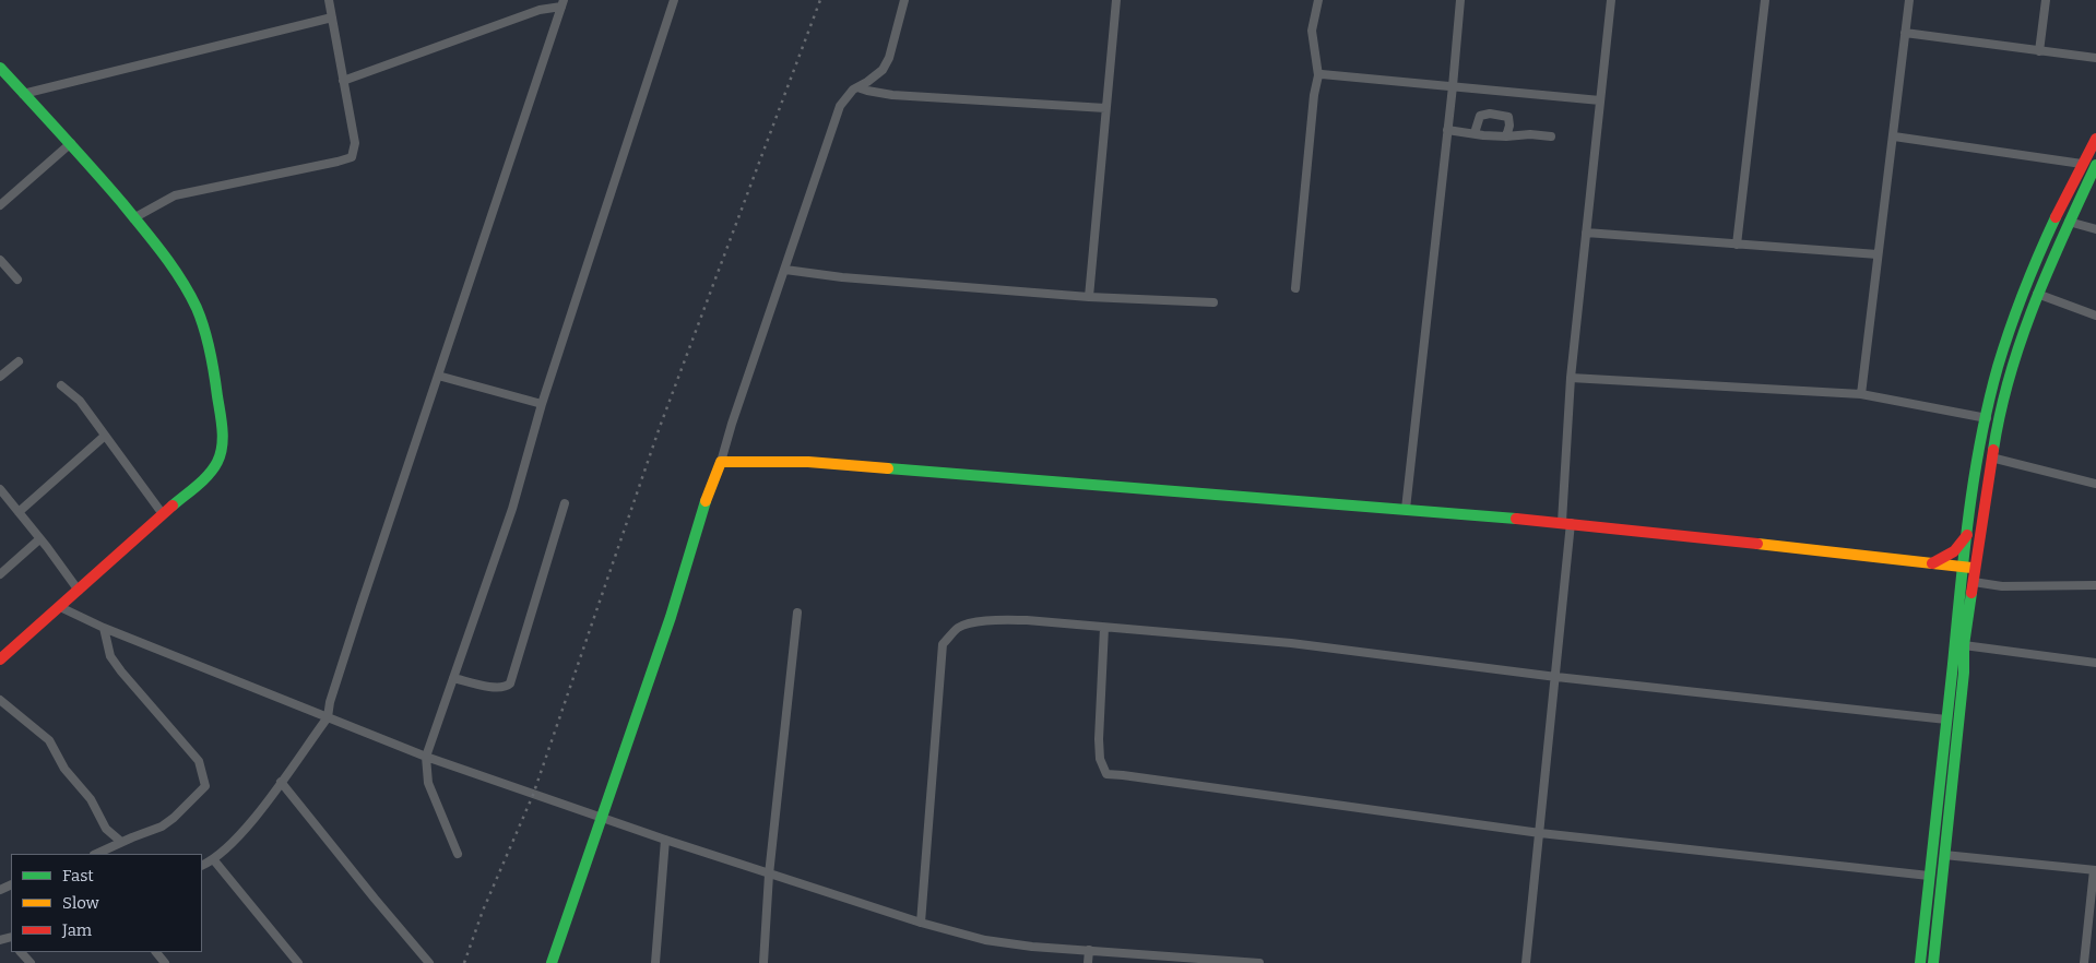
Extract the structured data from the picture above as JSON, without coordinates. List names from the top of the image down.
{
  "legend": ["Fast", "Slow", "Jam"]
}
